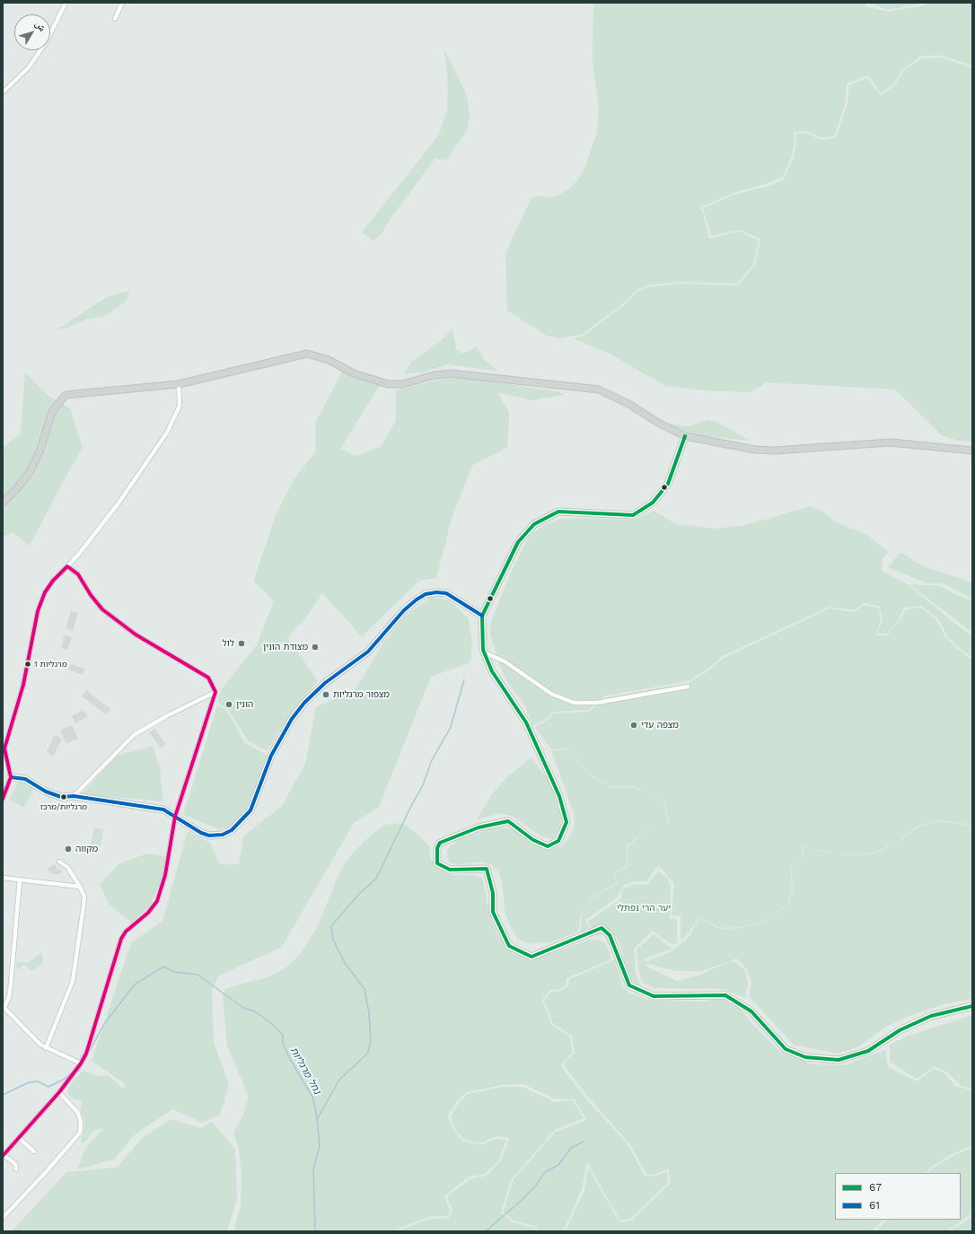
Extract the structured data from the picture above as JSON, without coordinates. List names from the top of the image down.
{
  "water": ["נחל מרגליות"],
  "parks": ["יער הרי נפתלי"],
  "places": [
    "לול",
    "מצודת הונין",
    "מרגליות 1",
    "מצפור מרגליות",
    "הונין",
    "מצפה עדי",
    "מרגליות/מרכז",
    "מקווה"
  ],
  "lines": ["transit line 67", "transit line 61"],
  "legend": ["67", "61"],
  "north": "top right"
}
